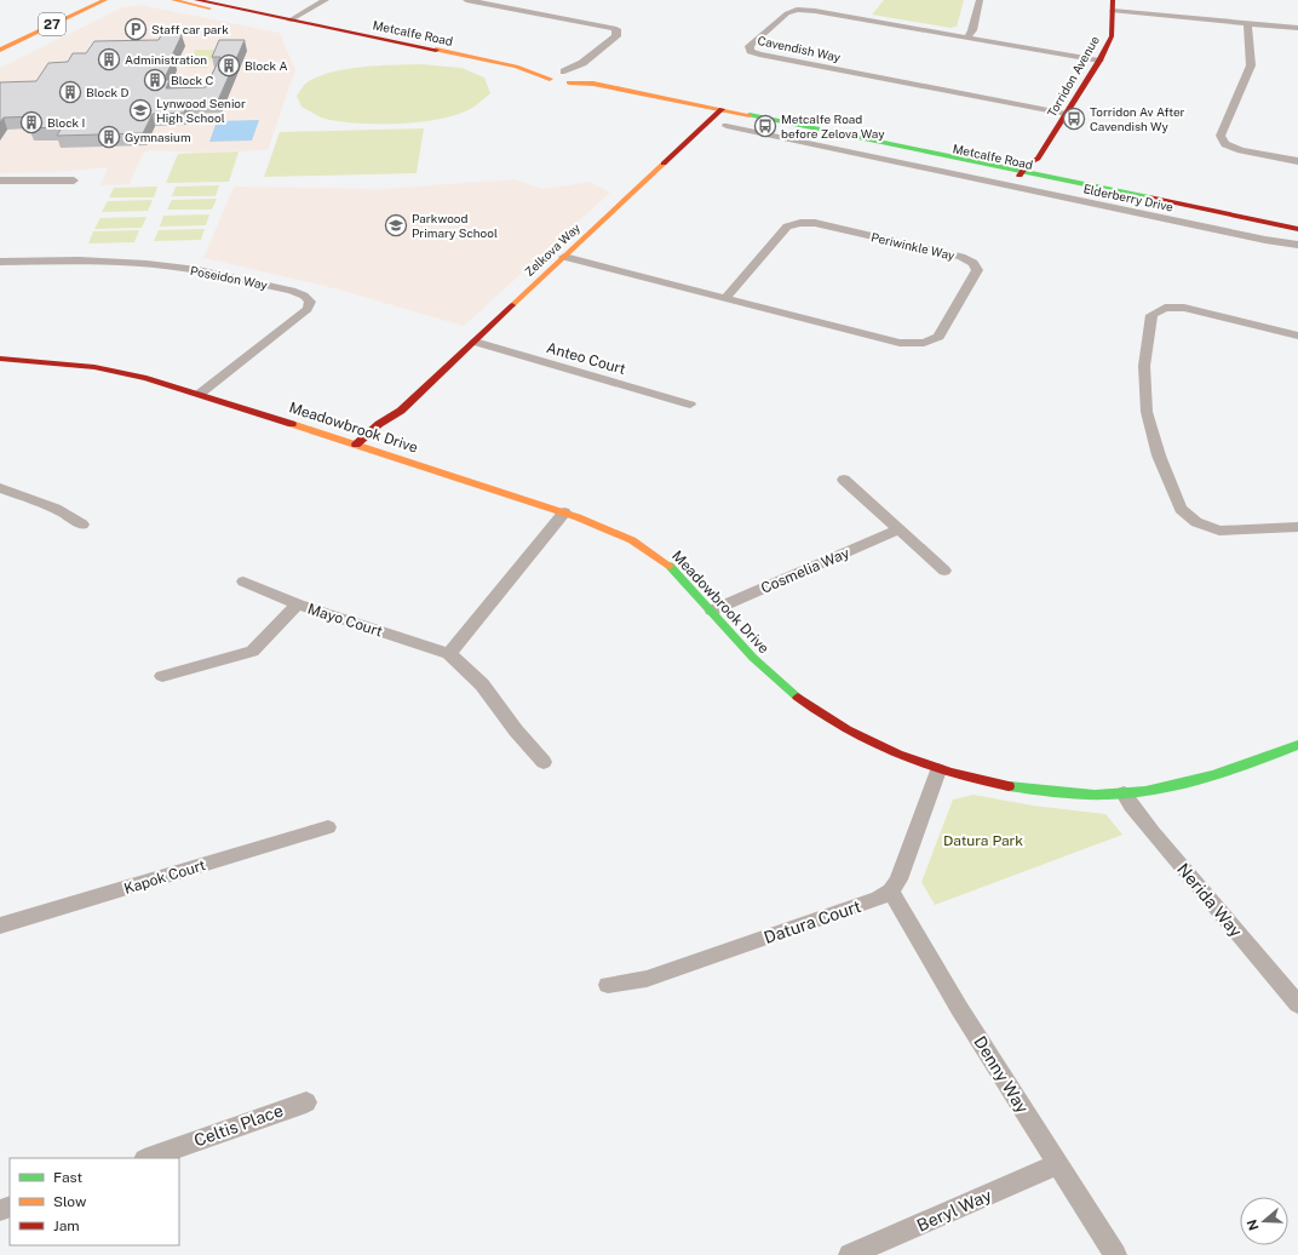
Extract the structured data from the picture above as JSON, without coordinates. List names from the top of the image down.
{
  "streets": {
    "street": [
      "27",
      "Metcalfe Road",
      "Cavendish Way",
      "Torridon Avenue",
      "Elderberry Drive",
      "Periwinkle Way",
      "Zelkova Way",
      "Poseidon Way",
      "Anteo Court",
      "Meadowbrook Drive",
      "Cosmelia Way",
      "Mayo Court",
      "Kapok Court",
      "Nerida Way",
      "Datura Court",
      "Denny Way",
      "Celtis Place",
      "Beryl Way"
    ]
  },
  "crossings": [
    ["Metcalfe Road", "Torridon Avenue"],
    ["Metcalfe Road", "Zelkova Way"],
    ["Cavendish Way", "Torridon Avenue"],
    ["Periwinkle Way", "Zelkova Way"],
    ["Zelkova Way", "Anteo Court"],
    ["Zelkova Way", "Meadowbrook Drive"],
    ["Poseidon Way", "Meadowbrook Drive"],
    ["Meadowbrook Drive", "Cosmelia Way"],
    ["Meadowbrook Drive", "Nerida Way"],
    ["Datura Court", "Denny Way"],
    ["Denny Way", "Beryl Way"]
  ],
  "parks": ["Datura Park"],
  "places": {
    "parking": ["Staff car park"],
    "building": [
      "Administration",
      "Block A",
      "Block C",
      "Block D",
      "Block I",
      "Gymnasium"
    ],
    "school or university": ["Lynwood Senior High School", "Parkwood Primary School"],
    "bus stop": ["Torridon Av After Cavendish Wy", "Metcalfe Road before Zelova Way"]
  },
  "legend": ["Fast", "Slow", "Jam"],
  "north": "left"
}
